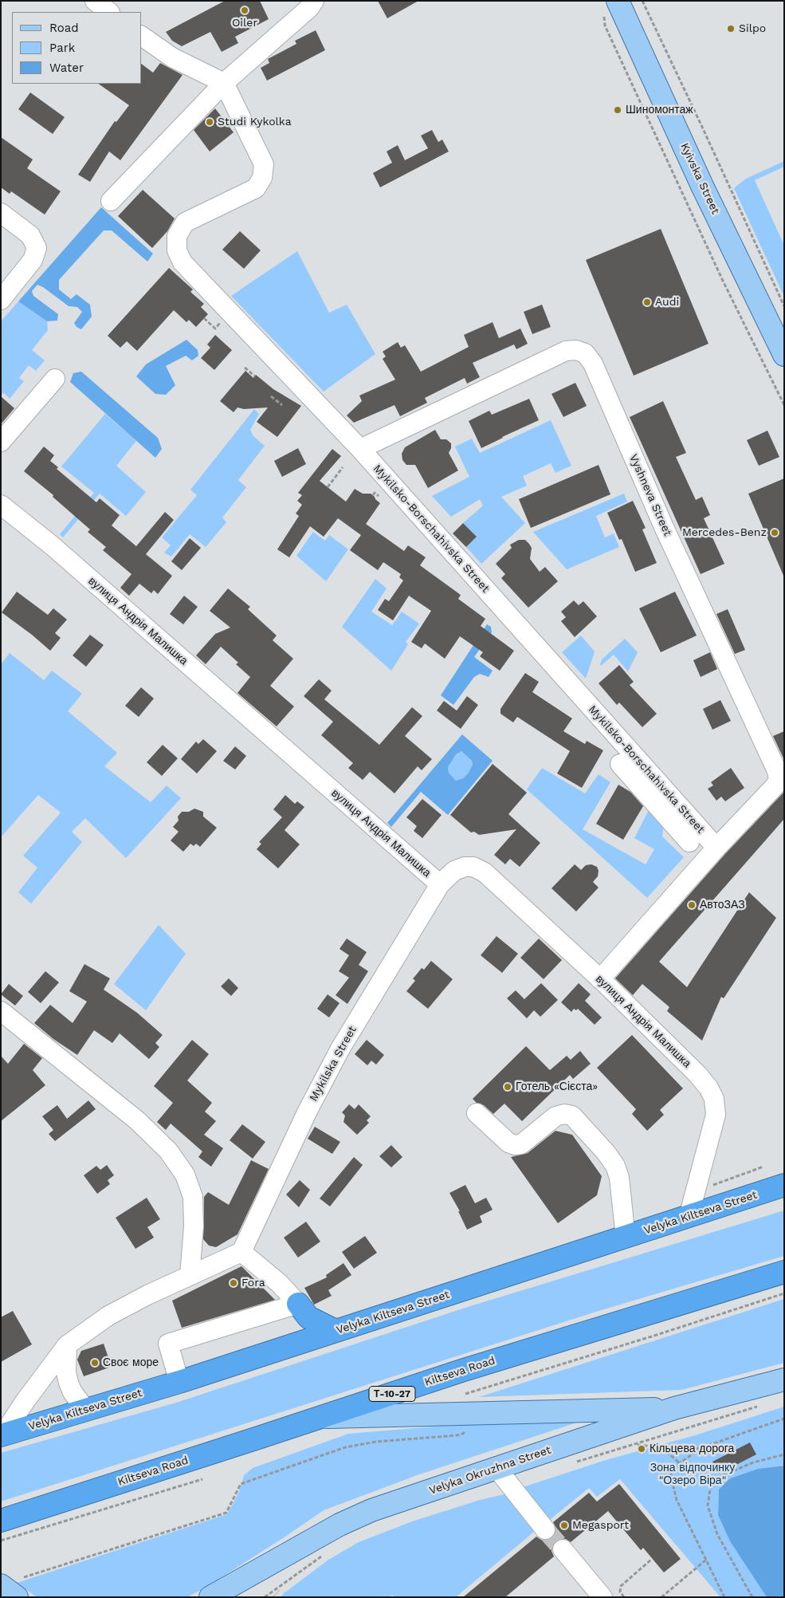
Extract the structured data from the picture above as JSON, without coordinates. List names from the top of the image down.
{
  "streets": {
    "highway": ["Velyka Kiltseva Street", "Kiltseva Road", "Т-10-27"],
    "main road": ["Kyivska Street", "Velyka Okruzhna Street"],
    "street": [
      "Vyshneva Street",
      "Mykilsko-Borschahivska Street",
      "вулиця Андрія Малишка",
      "Mykilska Street"
    ]
  },
  "crossings": [
    ["Vyshneva Street", "Mykilsko-Borschahivska Street"],
    ["вулиця Андрія Малишка", "Mykilska Street"],
    ["вулиця Андрія Малишка", "Velyka Kiltseva Street"]
  ],
  "parks": ["Зона відпочинку \"Озеро Віра\""],
  "places": [
    "Oiler",
    "Silpo",
    "Шиномонтаж",
    "Studi Kykolka",
    "Audi",
    "Mercedes-Benz",
    "АвтоЗАЗ",
    "Готель «Сієста»",
    "Fora",
    "Своє море",
    "Кільцева дорога",
    "Megasport"
  ],
  "legend": ["Road", "Park", "Water"]
}
